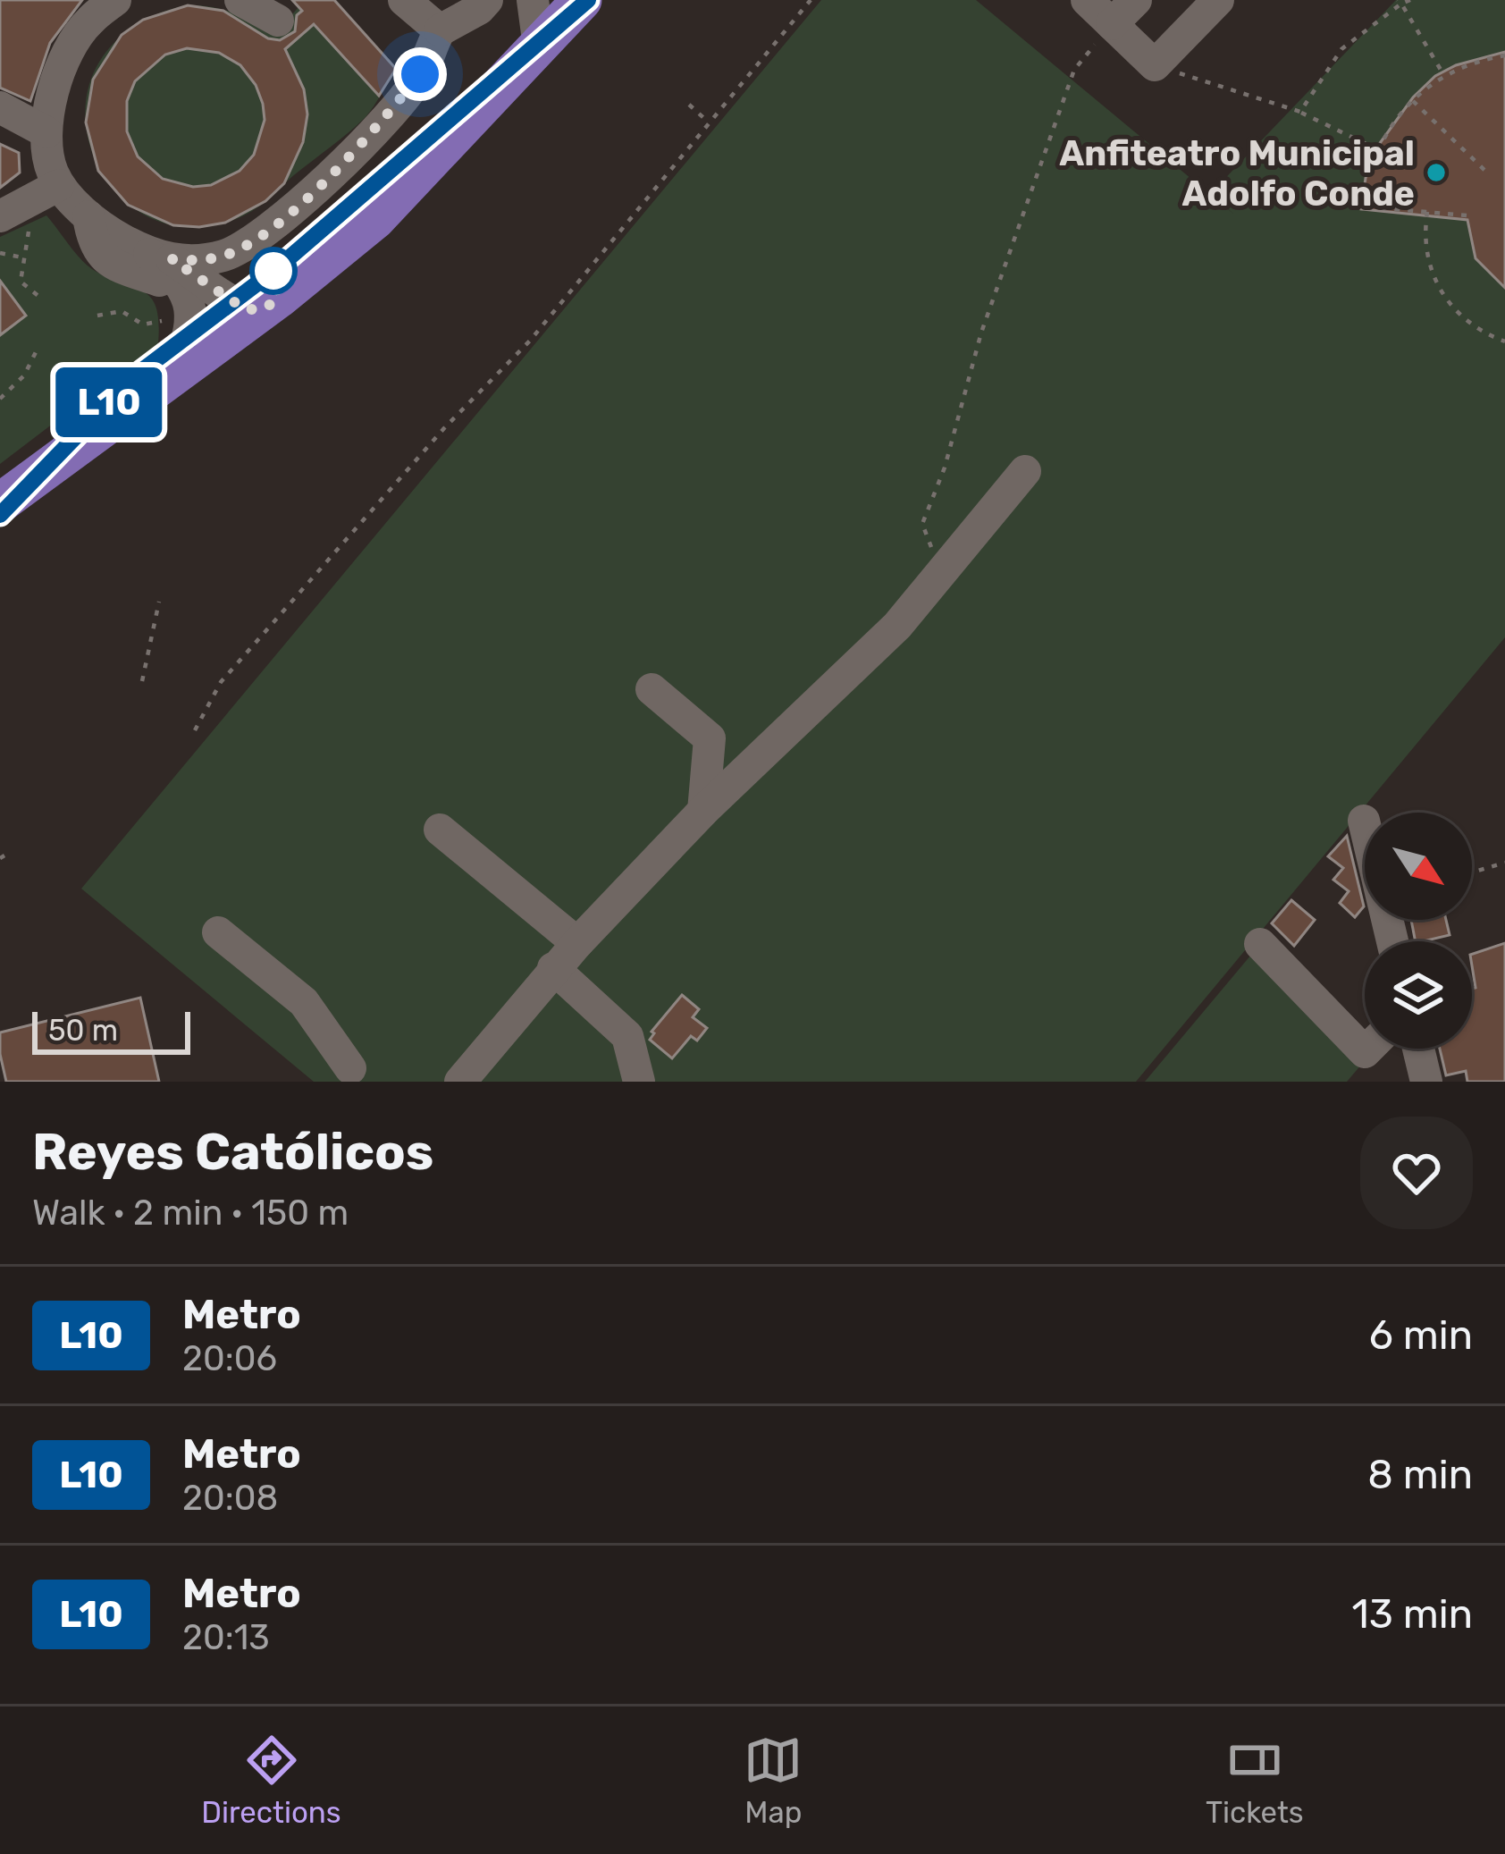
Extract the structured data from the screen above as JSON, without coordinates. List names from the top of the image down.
{
  "places": ["Anfiteatro Municipal Adolfo Conde"],
  "lines": ["metro line L10"],
  "scale_bar": "50 m",
  "north": "bottom right",
  "page": {
    "on_map": "L10",
    "scale": "50 m",
    "heading": ["Reyes Católicos", "Walk · 2 min · 150 m"],
    "list": [
      {
        "mark": "L10",
        "name": "Metro",
        "note": "20:06",
        "value": "6 min"
      },
      {
        "mark": "L10",
        "name": "Metro",
        "note": "20:08",
        "value": "8 min"
      },
      {
        "mark": "L10",
        "name": "Metro",
        "note": "20:13",
        "value": "13 min"
      }
    ],
    "tabs": ["Directions", "Map", "Tickets"]
  }
}
